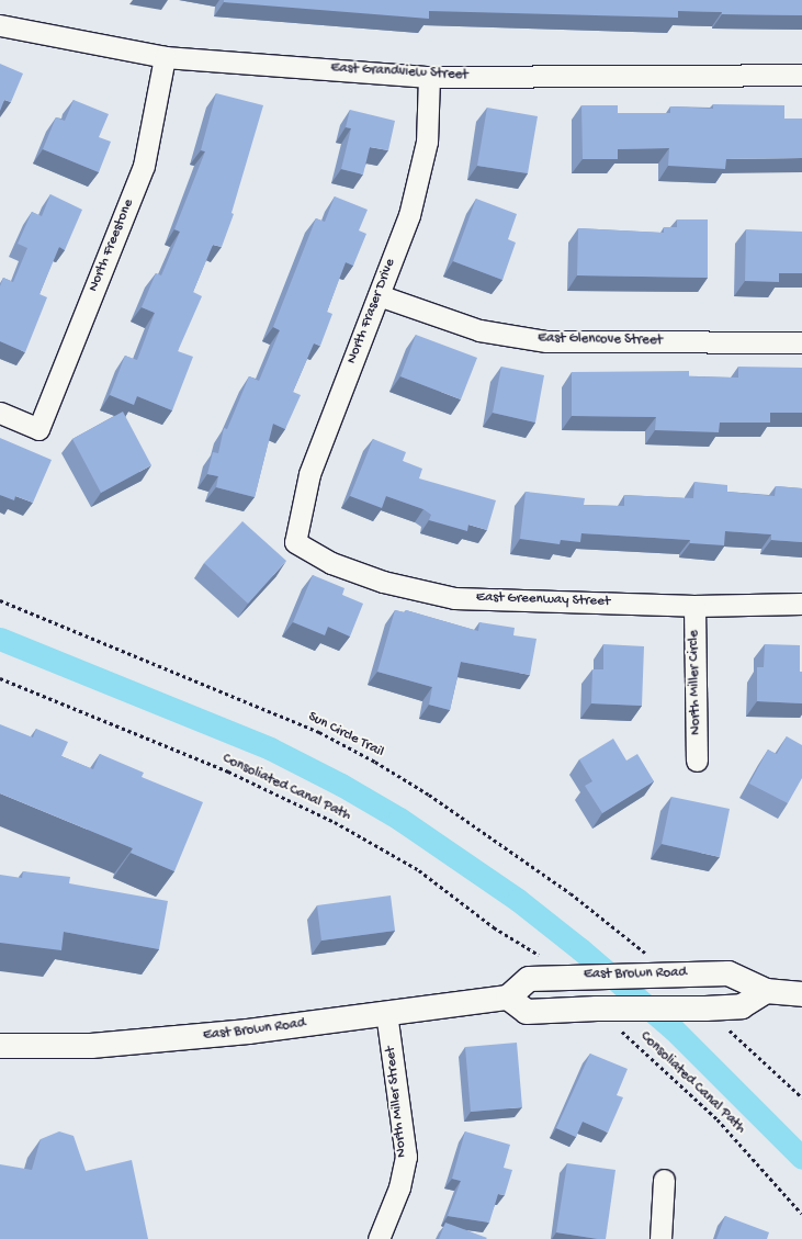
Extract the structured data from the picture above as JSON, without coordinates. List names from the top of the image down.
{
  "streets": {
    "main road": ["East Brown Road"],
    "street": [
      "East Grandview Street",
      "North Freestone",
      "North Fraser Drive",
      "East Glencove Street",
      "East Greenway Street",
      "North Miller Circle",
      "North Miller Street"
    ],
    "path": ["Sun Circle Trail", "Consoliated Canal Path"]
  },
  "crossings": [
    ["East Grandview Street", "North Freestone"],
    ["East Grandview Street", "North Fraser Drive"],
    ["North Fraser Drive", "East Glencove Street"],
    ["North Fraser Drive", "East Greenway Street"],
    ["East Greenway Street", "North Miller Circle"],
    ["Sun Circle Trail", "East Brown Road"],
    ["East Brown Road", "North Miller Street"]
  ]
}
